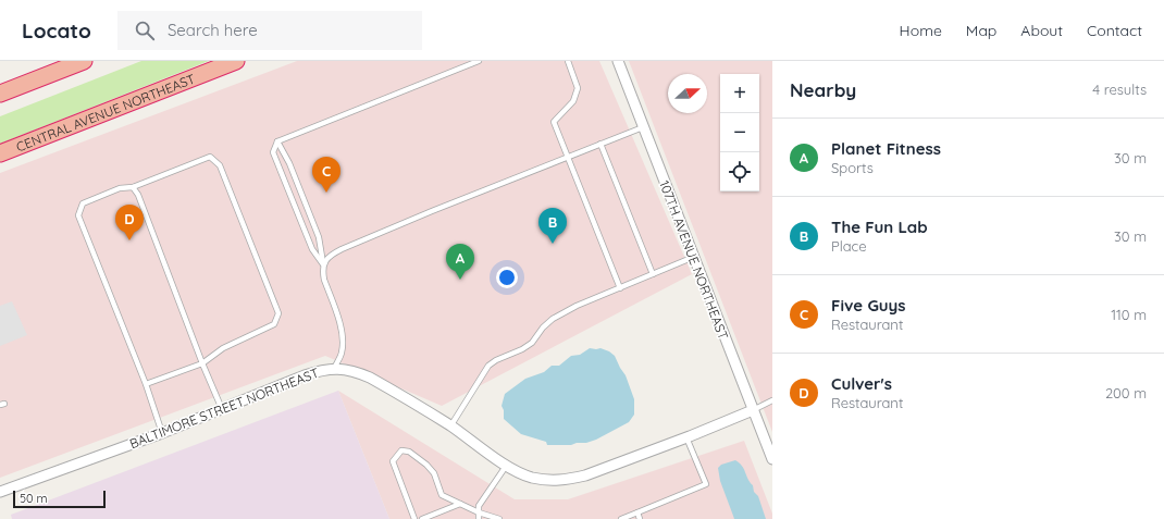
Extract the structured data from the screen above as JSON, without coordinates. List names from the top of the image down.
{
  "streets": {
    "highway": ["CENTRAL AVENUE NORTHEAST"],
    "street": ["107TH AVENUE NORTHEAST", "BALTIMORE STREET NORTHEAST"]
  },
  "crossings": [
    ["107TH AVENUE NORTHEAST", "BALTIMORE STREET NORTHEAST"]
  ],
  "scale_bar": "50 m",
  "north": "right",
  "page": {
    "header": "Locato",
    "search": "Search here",
    "nav": [
      "Home",
      "Map",
      "About",
      "Contact"
    ],
    "heading": ["Nearby", "4 results"],
    "map_buttons": ["+", "−"],
    "list": [
      {
        "mark": "A",
        "name": "Planet Fitness",
        "note": "Sports",
        "value": "30 m"
      },
      {
        "mark": "B",
        "name": "The Fun Lab",
        "note": "Place",
        "value": "30 m"
      },
      {
        "mark": "C",
        "name": "Five Guys",
        "note": "Restaurant",
        "value": "110 m"
      },
      {
        "mark": "D",
        "name": "Culver's",
        "note": "Restaurant",
        "value": "200 m"
      }
    ],
    "pins": [
      "C",
      "D",
      "B",
      "A"
    ],
    "scale": "50 m"
  }
}
